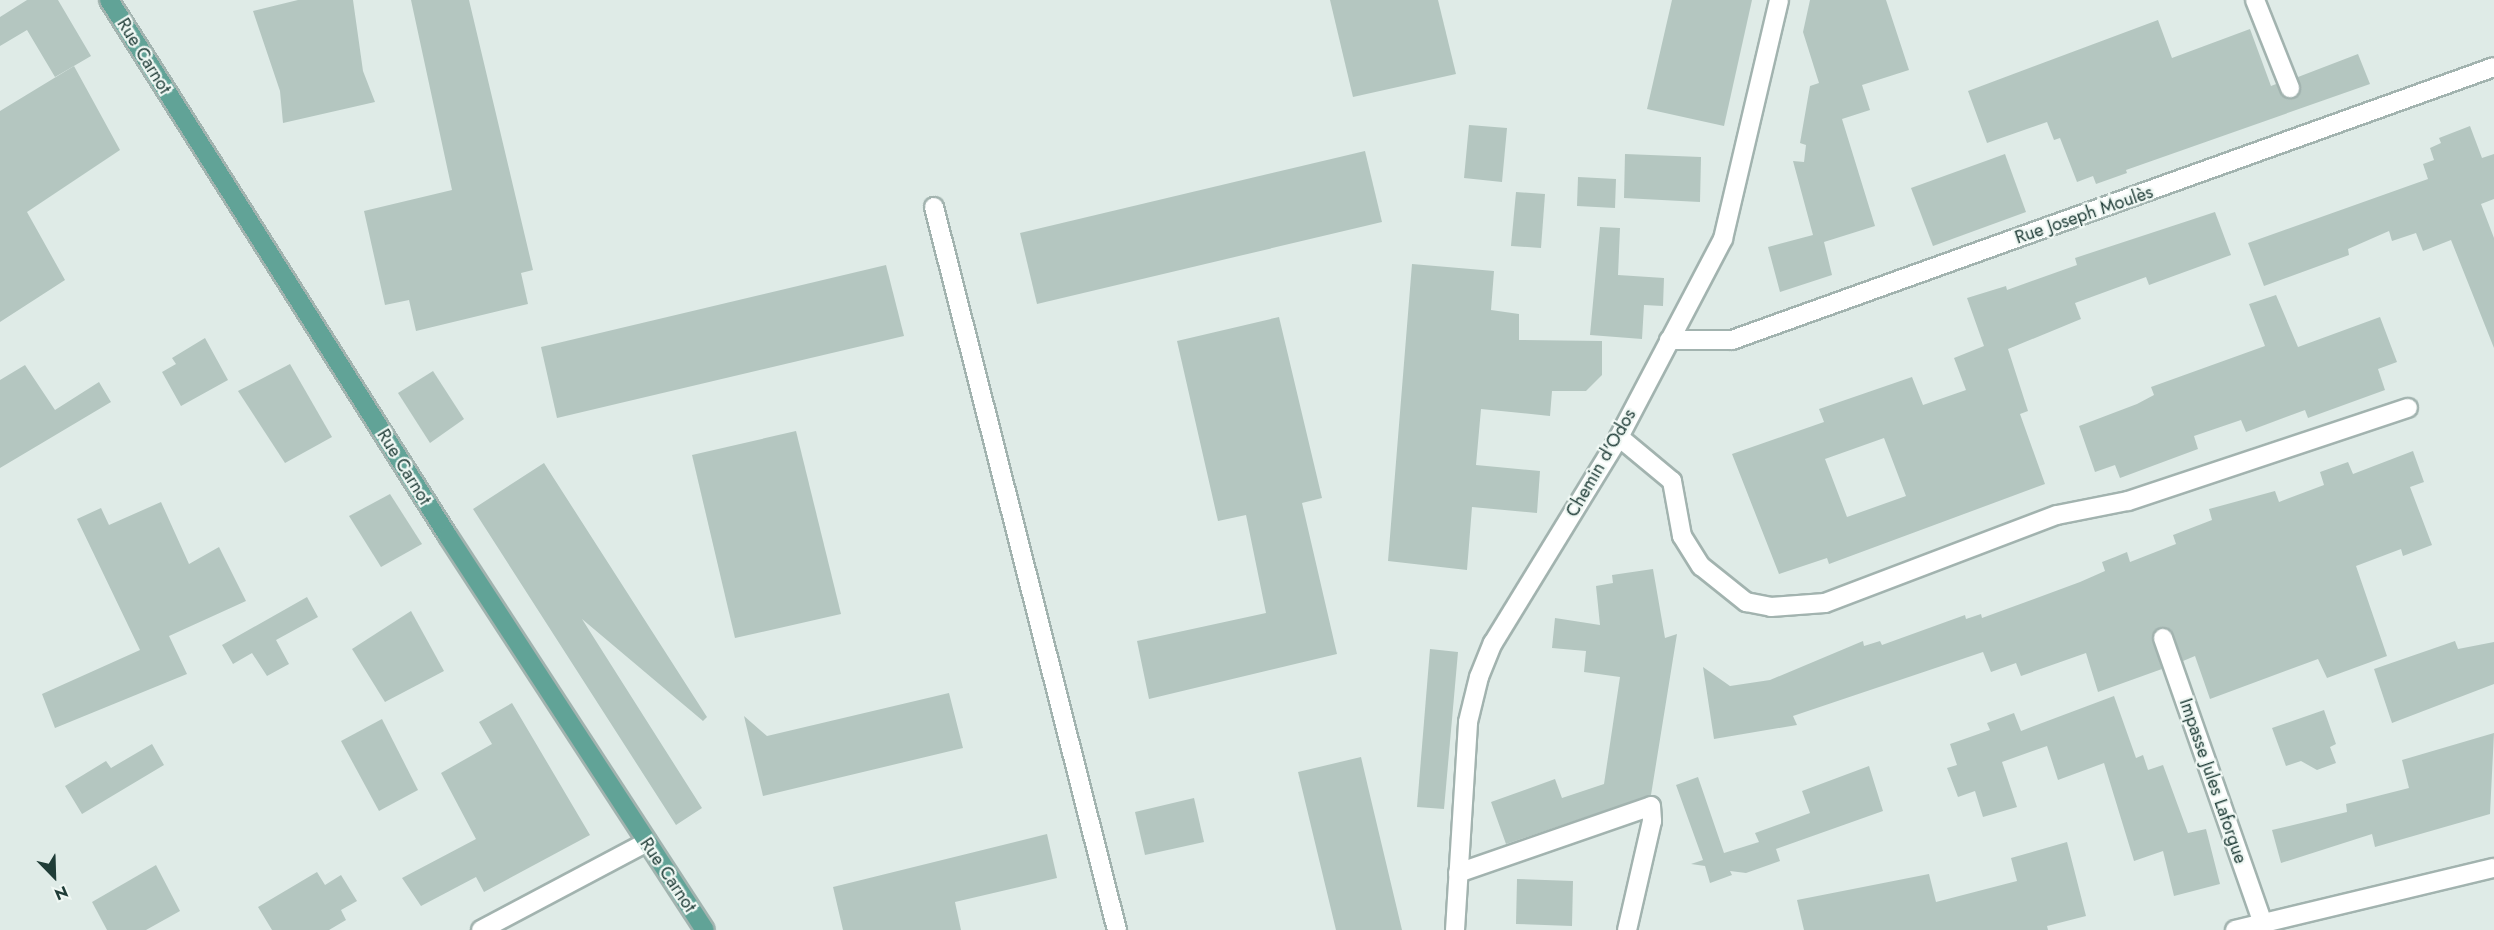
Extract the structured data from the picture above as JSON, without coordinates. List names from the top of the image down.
{
  "streets": {
    "main road": ["Rue Carnot"],
    "street": ["Rue Joseph Moulès", "Chemin d'Odos", "Impasse Jules Laforgue"]
  },
  "crossings": [
    ["Rue Joseph Moulès", "Chemin d'Odos"]
  ],
  "north": "bottom right"
}
